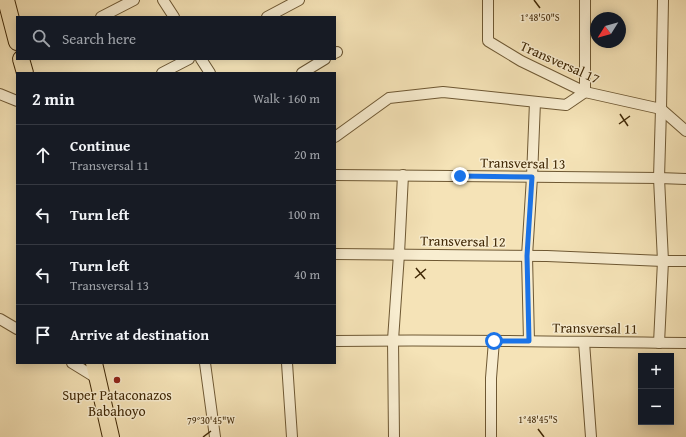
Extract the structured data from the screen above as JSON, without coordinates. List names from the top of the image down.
{
  "streets": {
    "street": [
      "Transversal 17",
      "Transversal 13",
      "Transversal 12",
      "Transversal 11"
    ]
  },
  "places": ["Super Pataconazos Babahoyo"],
  "north": "bottom left",
  "page": {
    "search": "Search here",
    "heading": ["2 min", "Walk · 160 m"],
    "list": [
      ["Continue", "Transversal 11", "20 m"],
      ["Turn left", "100 m"],
      ["Turn left", "Transversal 13", "40 m"],
      "Arrive at destination"
    ],
    "map_buttons": ["+", "−"]
  },
  "coordinates": ["1°48'50\"S", "1°48'45\"S", "79°30'45\"W"]
}
